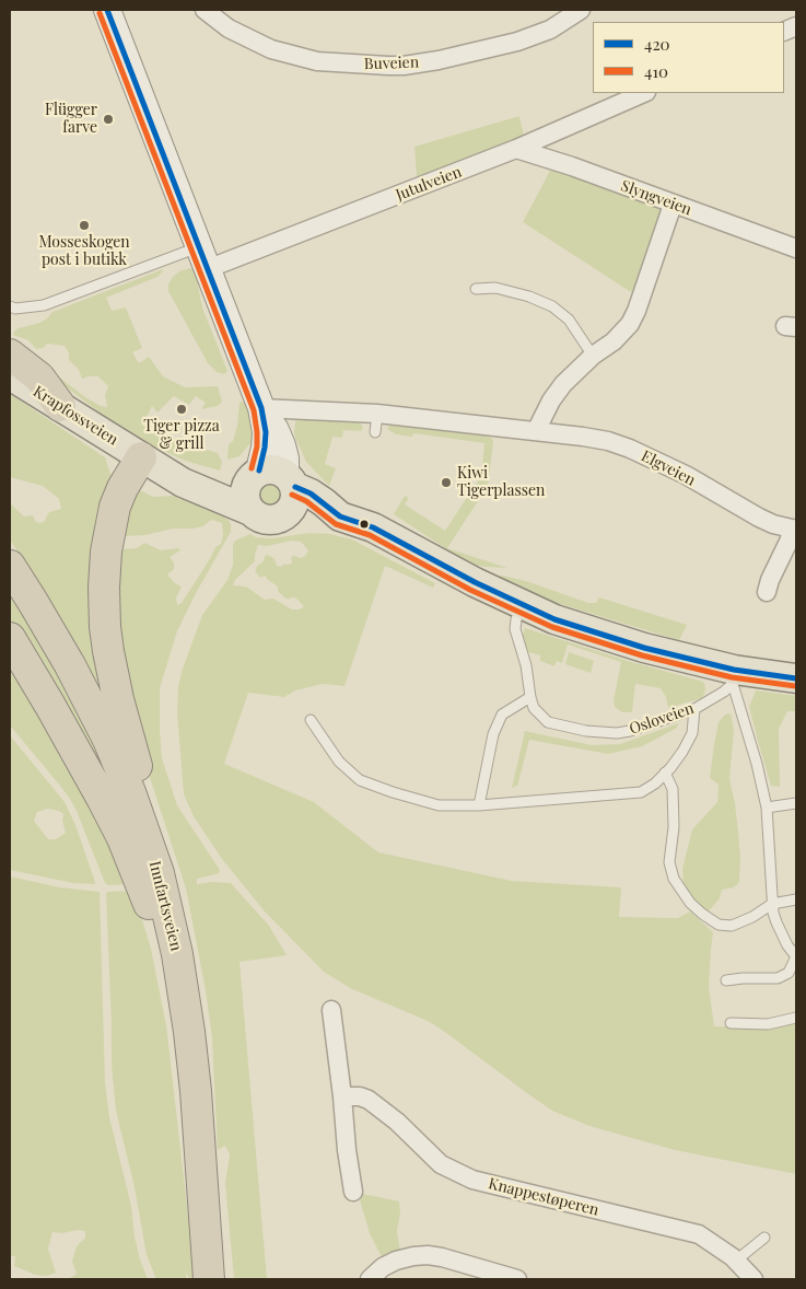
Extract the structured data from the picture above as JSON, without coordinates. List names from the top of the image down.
{
  "streets": {
    "highway": ["Innfartsveien"],
    "main road": ["Krapfossveien"],
    "street": [
      "Buveien",
      "Jutulveien",
      "Slyngveien",
      "Elgveien",
      "Knappestøperen"
    ],
    "lane": ["Osloveien"]
  },
  "crossings": [
    ["Jutulveien", "Slyngveien"]
  ],
  "places": [
    "Flügger farve",
    "Mosseskogen post i butikk",
    "Tiger pizza & grill",
    "Kiwi Tigerplassen"
  ],
  "lines": ["transit line 420", "transit line 410"],
  "legend": ["420", "410"]
}
